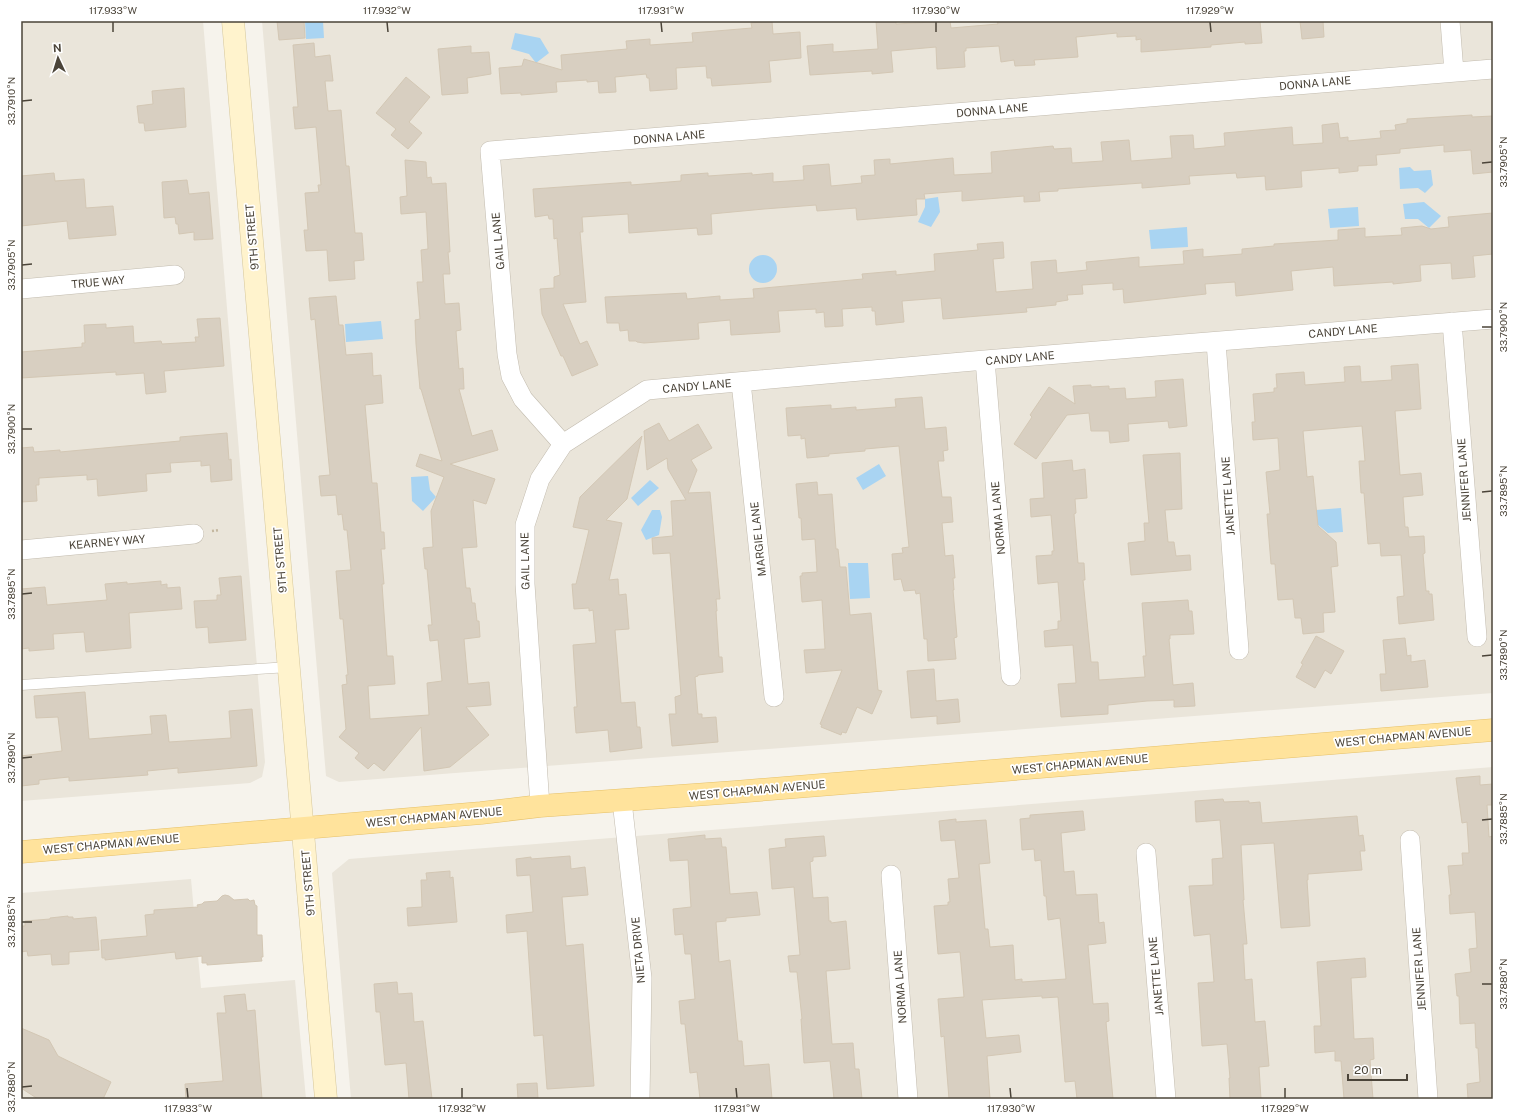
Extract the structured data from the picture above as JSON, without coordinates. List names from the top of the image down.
{
  "streets": {
    "main road": ["WEST CHAPMAN AVENUE"],
    "street": [
      "DONNA LANE",
      "9TH STREET",
      "GAIL LANE",
      "TRUE WAY",
      "CANDY LANE",
      "JENNIFER LANE",
      "JANETTE LANE",
      "NORMA LANE",
      "MARGIE LANE",
      "KEARNEY WAY",
      "NIETA DRIVE"
    ]
  },
  "crossings": [
    ["DONNA LANE", "GAIL LANE"],
    ["9TH STREET", "WEST CHAPMAN AVENUE"],
    ["GAIL LANE", "CANDY LANE"],
    ["GAIL LANE", "WEST CHAPMAN AVENUE"],
    ["CANDY LANE", "JENNIFER LANE"],
    ["CANDY LANE", "JANETTE LANE"],
    ["CANDY LANE", "NORMA LANE"],
    ["CANDY LANE", "MARGIE LANE"],
    ["WEST CHAPMAN AVENUE", "NIETA DRIVE"]
  ],
  "scale_bar": "20 m",
  "north": "top",
  "coordinates": [
    "117.933°W",
    "117.932°W",
    "117.931°W",
    "117.930°W",
    "117.929°W",
    "33.7910°N",
    "33.7905°N",
    "33.7900°N",
    "33.7895°N",
    "33.7890°N",
    "33.7885°N",
    "33.7880°N"
  ]
}
